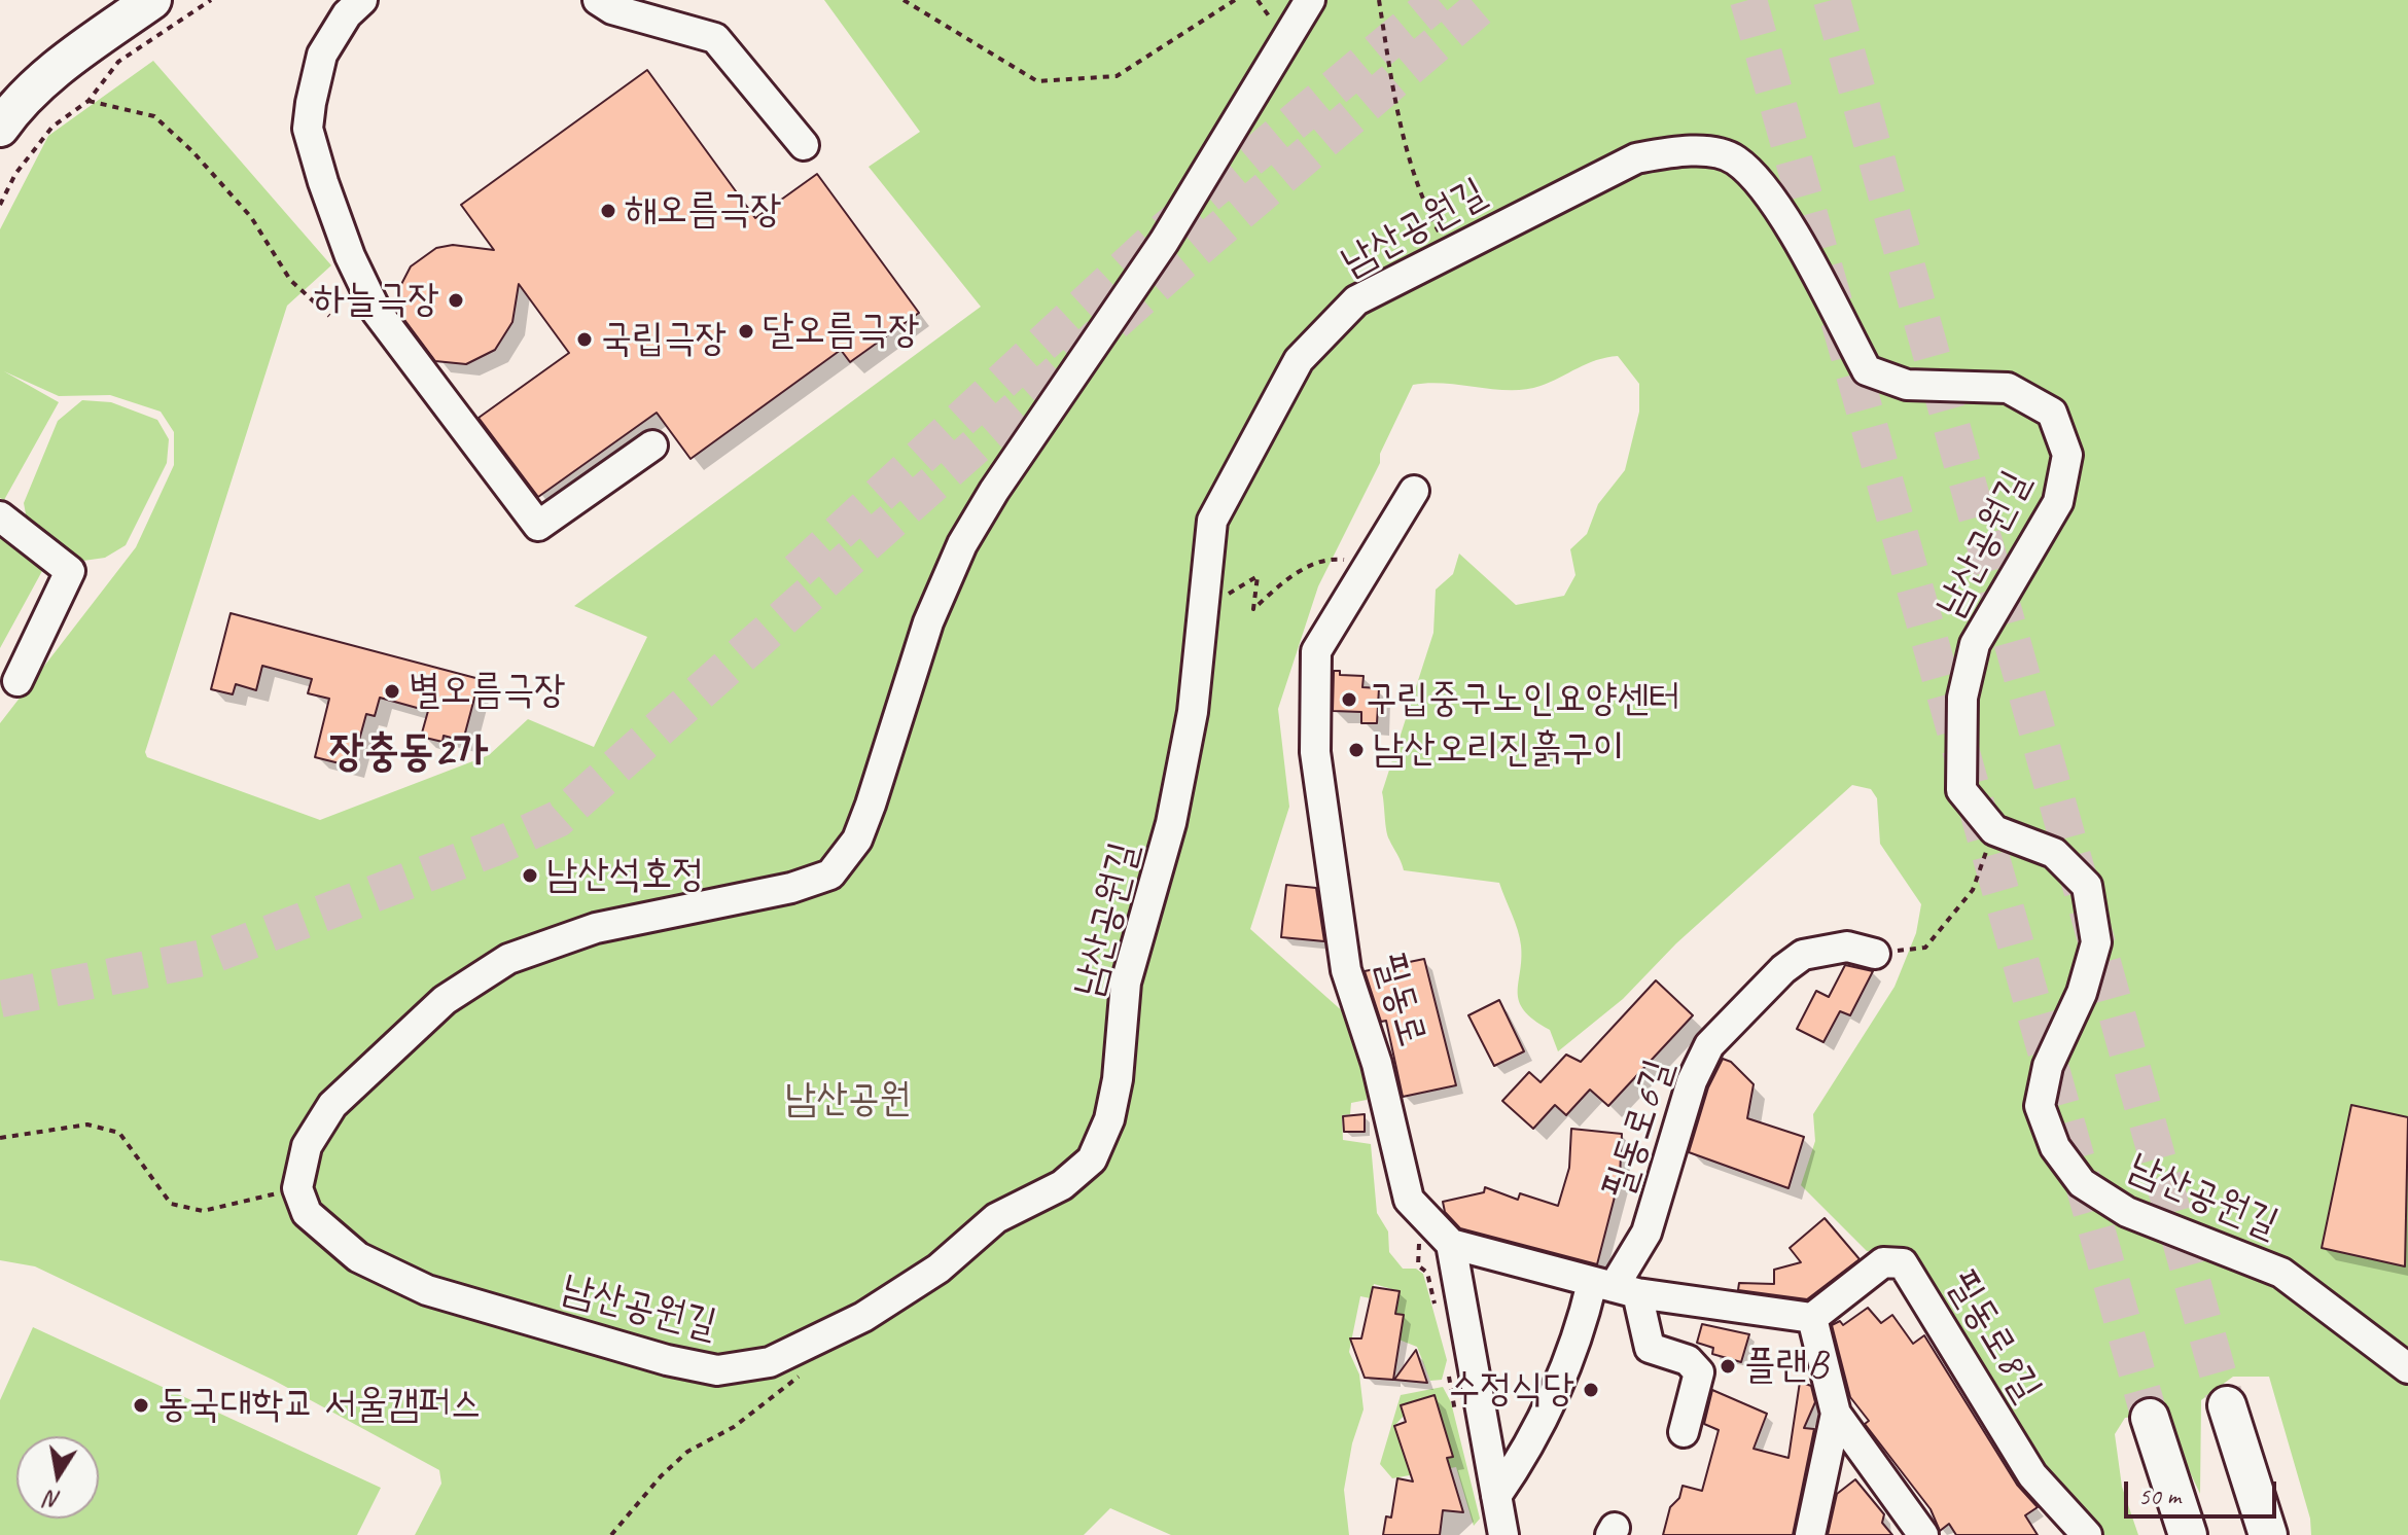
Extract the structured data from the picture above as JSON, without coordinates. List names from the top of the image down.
{
  "streets": {
    "street": [
      "남산공원길",
      "필동로",
      "필동로6길",
      "필동로8길"
    ]
  },
  "districts": ["장충동2가"],
  "parks": ["남산공원"],
  "places": [
    "해오름극장",
    "하늘극장",
    "달오름극장",
    "국립극장",
    "별오름극장",
    "구립중구노인요양센터",
    "남산오리진흙구이",
    "남산석호정",
    "플랜B",
    "수정식당",
    "동국대학교 서울캠퍼스"
  ],
  "scale_bar": "50 m",
  "north": "bottom"
}
